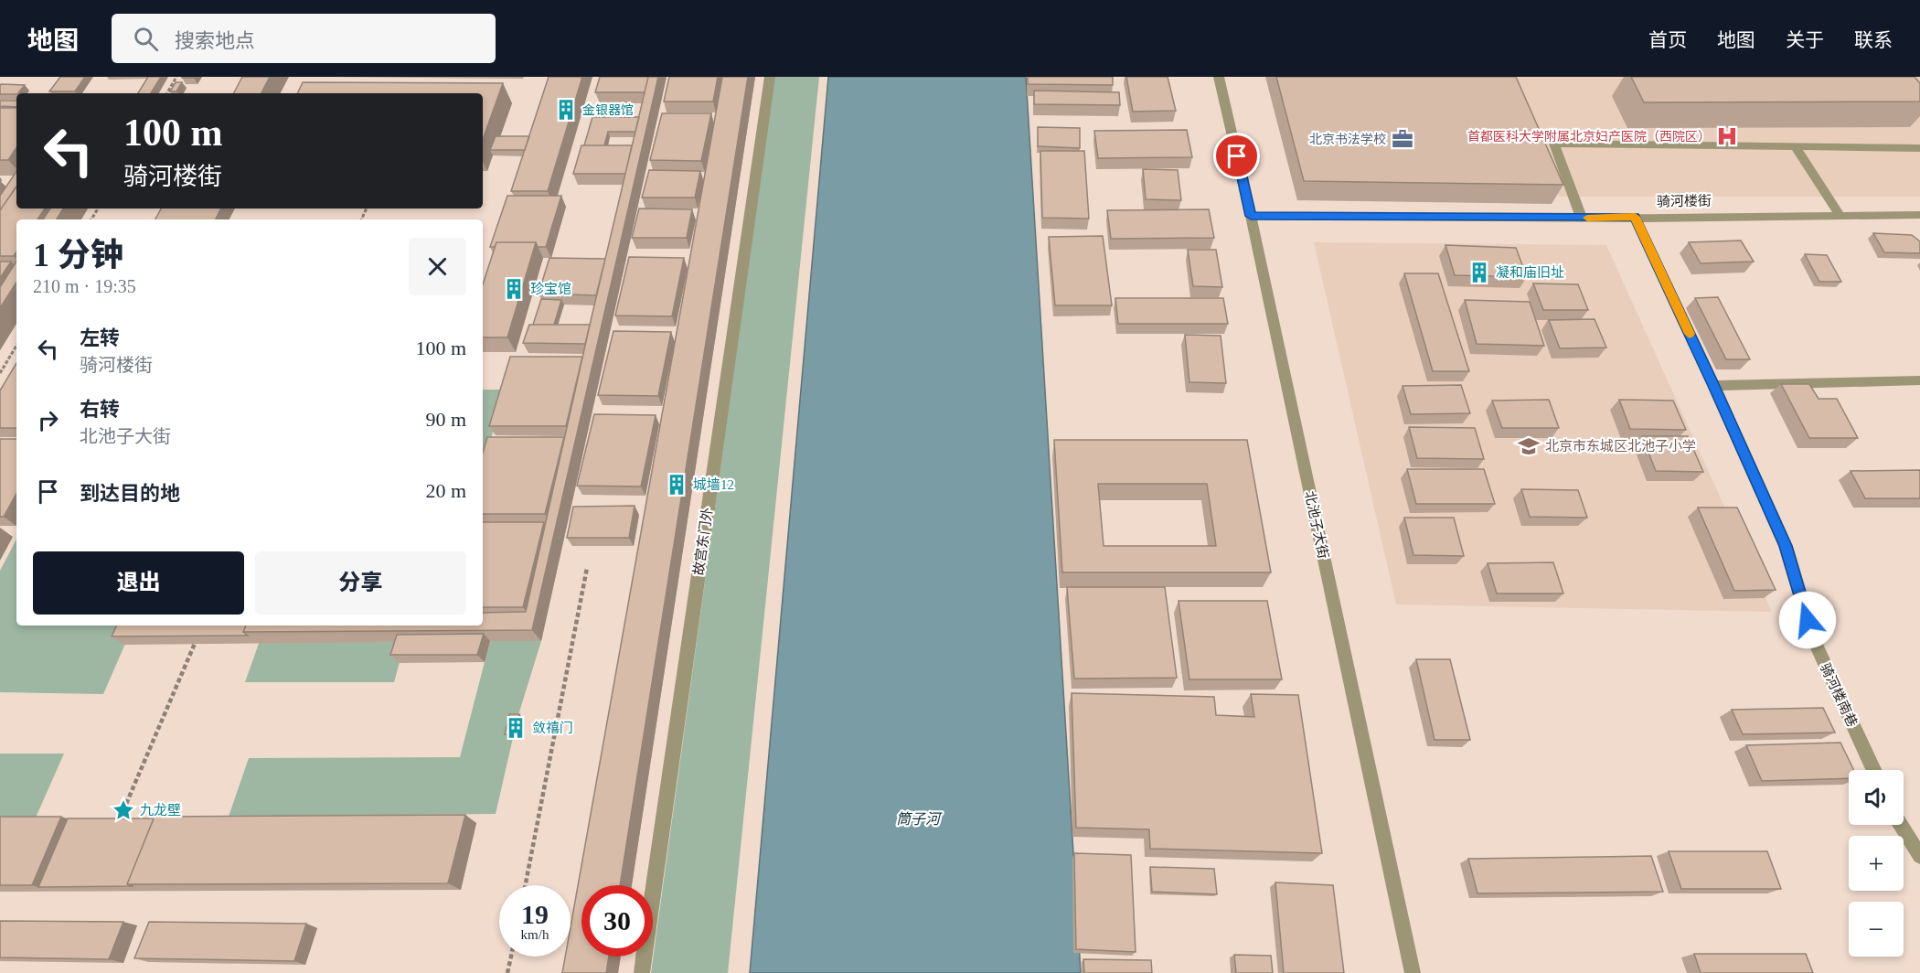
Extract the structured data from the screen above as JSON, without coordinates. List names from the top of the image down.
{
  "streets": {
    "street": [
      "骑河楼街",
      "北池子大街",
      "故宫东门外",
      "骑河楼南巷"
    ]
  },
  "crossings": [
    ["骑河楼街", "北池子大街"],
    ["骑河楼街", "骑河楼南巷"]
  ],
  "water": ["筒子河"],
  "places": {
    "building": [
      "金银器馆",
      "凝和庙旧址",
      "珍宝馆",
      "城墙12",
      "敛禧门"
    ],
    "hospital": ["首都医科大学附属北京妇产医院（西院区）"],
    "office": ["北京书法学校"],
    "school or university": ["北京市东城区北池子小学"],
    "place": ["九龙壁"]
  },
  "page": {
    "header": "地图",
    "search": "搜索地点",
    "nav": [
      "首页",
      "地图",
      "关于",
      "联系"
    ],
    "turn": ["100 m", "骑河楼街"],
    "heading": ["1 分钟", "210 m · 19:35"],
    "list": [
      {
        "name": "左转",
        "note": "骑河楼街",
        "value": "100 m"
      },
      {
        "name": "右转",
        "note": "北池子大街",
        "value": "90 m"
      },
      {
        "name": "到达目的地",
        "value": "20 m"
      }
    ],
    "buttons": ["退出", "分享"],
    "map_buttons": ["+", "−"],
    "speed": "19 km/h",
    "limit": "30"
  }
}
